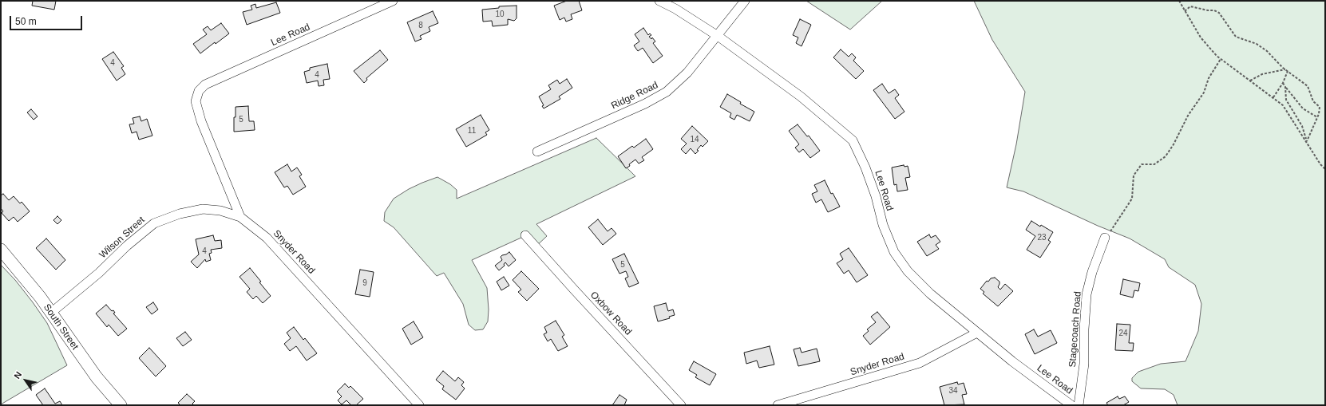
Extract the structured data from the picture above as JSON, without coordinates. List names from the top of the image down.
{
  "streets": {
    "main road": ["South Street"],
    "street": [
      "Lee Road",
      "Ridge Road",
      "Wilson Street",
      "Snyder Road",
      "Oxbow Road",
      "Stagecoach Road"
    ]
  },
  "crossings": [
    ["Lee Road", "Ridge Road"],
    ["Lee Road", "Snyder Road"],
    ["Wilson Street", "Snyder Road"],
    ["Wilson Street", "South Street"]
  ],
  "house_numbers": [
    "10",
    "8",
    "4",
    "4",
    "5",
    "11",
    "14",
    "23",
    "4",
    "5",
    "9",
    "24",
    "34"
  ],
  "scale_bar": "50 m",
  "north": "top left"
}
